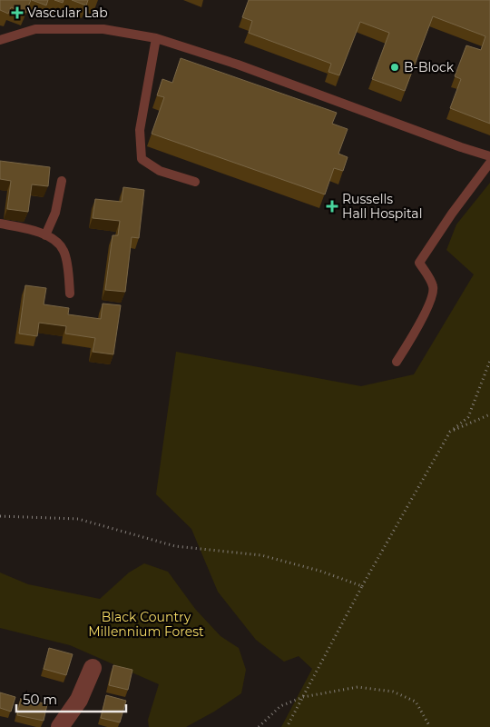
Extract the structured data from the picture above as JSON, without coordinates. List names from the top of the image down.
{
  "parks": ["Black Country Millennium Forest"],
  "places": {
    "health": ["Vascular Lab", "Russells Hall Hospital"],
    "other": ["B-Block"]
  },
  "scale_bar": "50 m"
}
